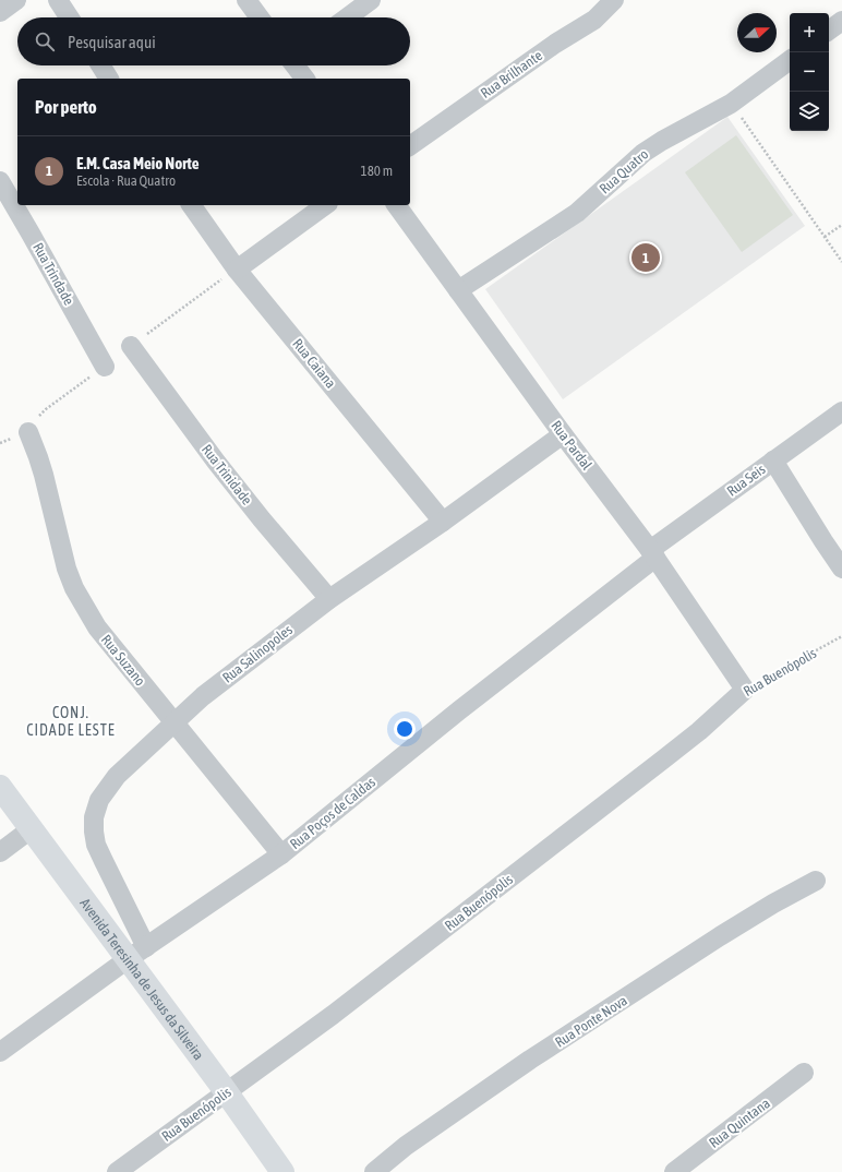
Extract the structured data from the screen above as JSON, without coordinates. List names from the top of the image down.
{
  "streets": {
    "street": [
      "Rua Brilhante",
      "Rua Quatro",
      "Rua Trindade",
      "Rua Caiana",
      "Rua Pardal",
      "Rua Trinidade",
      "Rua Seis",
      "Rua Salinopoles",
      "Rua Suzano",
      "Rua Buenópolis",
      "Rua Poços de Caldas",
      "Avenida Teresinha de Jesus da Silveira",
      "Rua Ponte Nova",
      "Rua Quintana"
    ]
  },
  "crossings": [
    ["Rua Quatro", "Rua Pardal"],
    ["Rua Caiana", "Rua Salinopoles"],
    ["Rua Pardal", "Rua Seis"],
    ["Rua Pardal", "Rua Salinopoles"],
    ["Rua Pardal", "Rua Buenópolis"],
    ["Rua Pardal", "Rua Poços de Caldas"],
    ["Rua Trinidade", "Rua Salinopoles"],
    ["Rua Seis", "Rua Poços de Caldas"],
    ["Rua Salinopoles", "Rua Suzano"],
    ["Rua Salinopoles", "Rua Poços de Caldas"],
    ["Rua Salinopoles", "Avenida Teresinha de Jesus da Silveira"],
    ["Rua Suzano", "Rua Poços de Caldas"],
    ["Rua Buenópolis", "Avenida Teresinha de Jesus da Silveira"],
    ["Rua Poços de Caldas", "Avenida Teresinha de Jesus da Silveira"]
  ],
  "districts": ["CONJ. CIDADE LESTE"],
  "north": "right",
  "page": {
    "map_buttons": ["+", "−"],
    "search": "Pesquisar aqui",
    "heading": "Por perto",
    "list": [
      {
        "mark": "1",
        "name": "E.M. Casa Meio Norte",
        "note": "Escola · Rua Quatro",
        "value": "180 m"
      }
    ],
    "pins": "1"
  }
}
